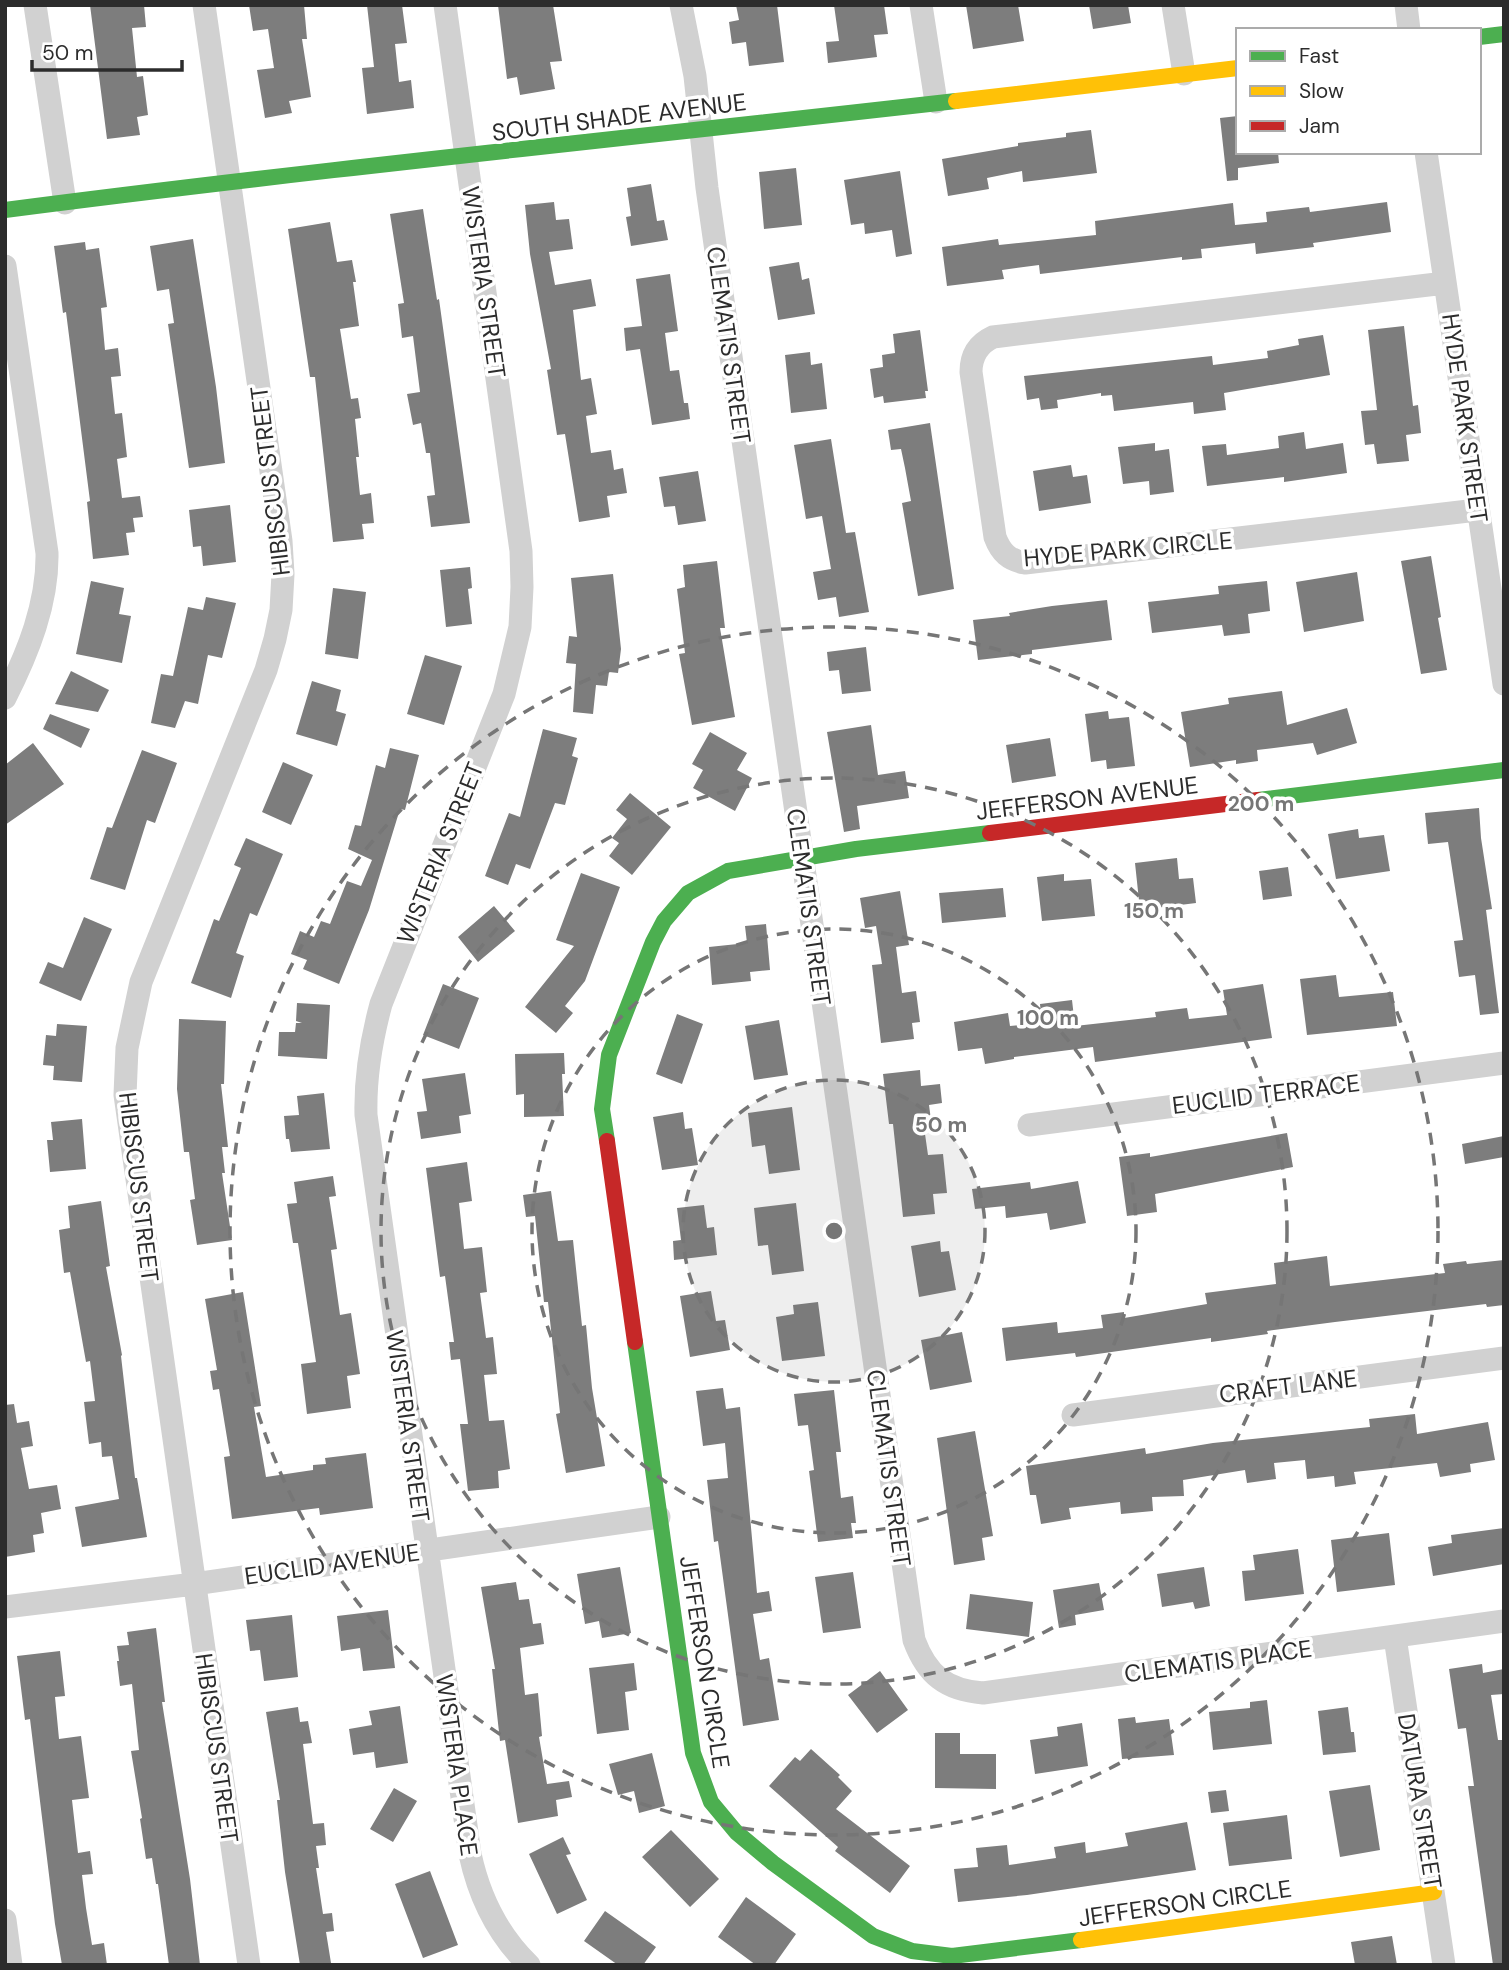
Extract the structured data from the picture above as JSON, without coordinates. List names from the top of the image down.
{
  "streets": {
    "street": [
      "SOUTH SHADE AVENUE",
      "WISTERIA STREET",
      "CLEMATIS STREET",
      "HYDE PARK STREET",
      "HIBISCUS STREET",
      "HYDE PARK CIRCLE",
      "JEFFERSON AVENUE",
      "EUCLID TERRACE",
      "CRAFT LANE",
      "EUCLID AVENUE",
      "CLEMATIS PLACE",
      "JEFFERSON CIRCLE",
      "WISTERIA PLACE",
      "DATURA STREET"
    ]
  },
  "crossings": [
    ["SOUTH SHADE AVENUE", "WISTERIA STREET"],
    ["SOUTH SHADE AVENUE", "CLEMATIS STREET"],
    ["SOUTH SHADE AVENUE", "HIBISCUS STREET"],
    ["WISTERIA STREET", "EUCLID AVENUE"],
    ["WISTERIA STREET", "WISTERIA PLACE"],
    ["CLEMATIS STREET", "JEFFERSON AVENUE"],
    ["CLEMATIS STREET", "CLEMATIS PLACE"],
    ["CLEMATIS STREET", "JEFFERSON CIRCLE"],
    ["HYDE PARK STREET", "HYDE PARK CIRCLE"],
    ["HIBISCUS STREET", "EUCLID AVENUE"],
    ["JEFFERSON AVENUE", "JEFFERSON CIRCLE"],
    ["EUCLID AVENUE", "JEFFERSON CIRCLE"],
    ["EUCLID AVENUE", "WISTERIA PLACE"],
    ["CLEMATIS PLACE", "DATURA STREET"],
    ["JEFFERSON CIRCLE", "DATURA STREET"]
  ],
  "legend": ["Fast", "Slow", "Jam"],
  "scale_bar": "50 m",
  "rings": [
    "200 m",
    "150 m",
    "100 m",
    "50 m"
  ]
}
